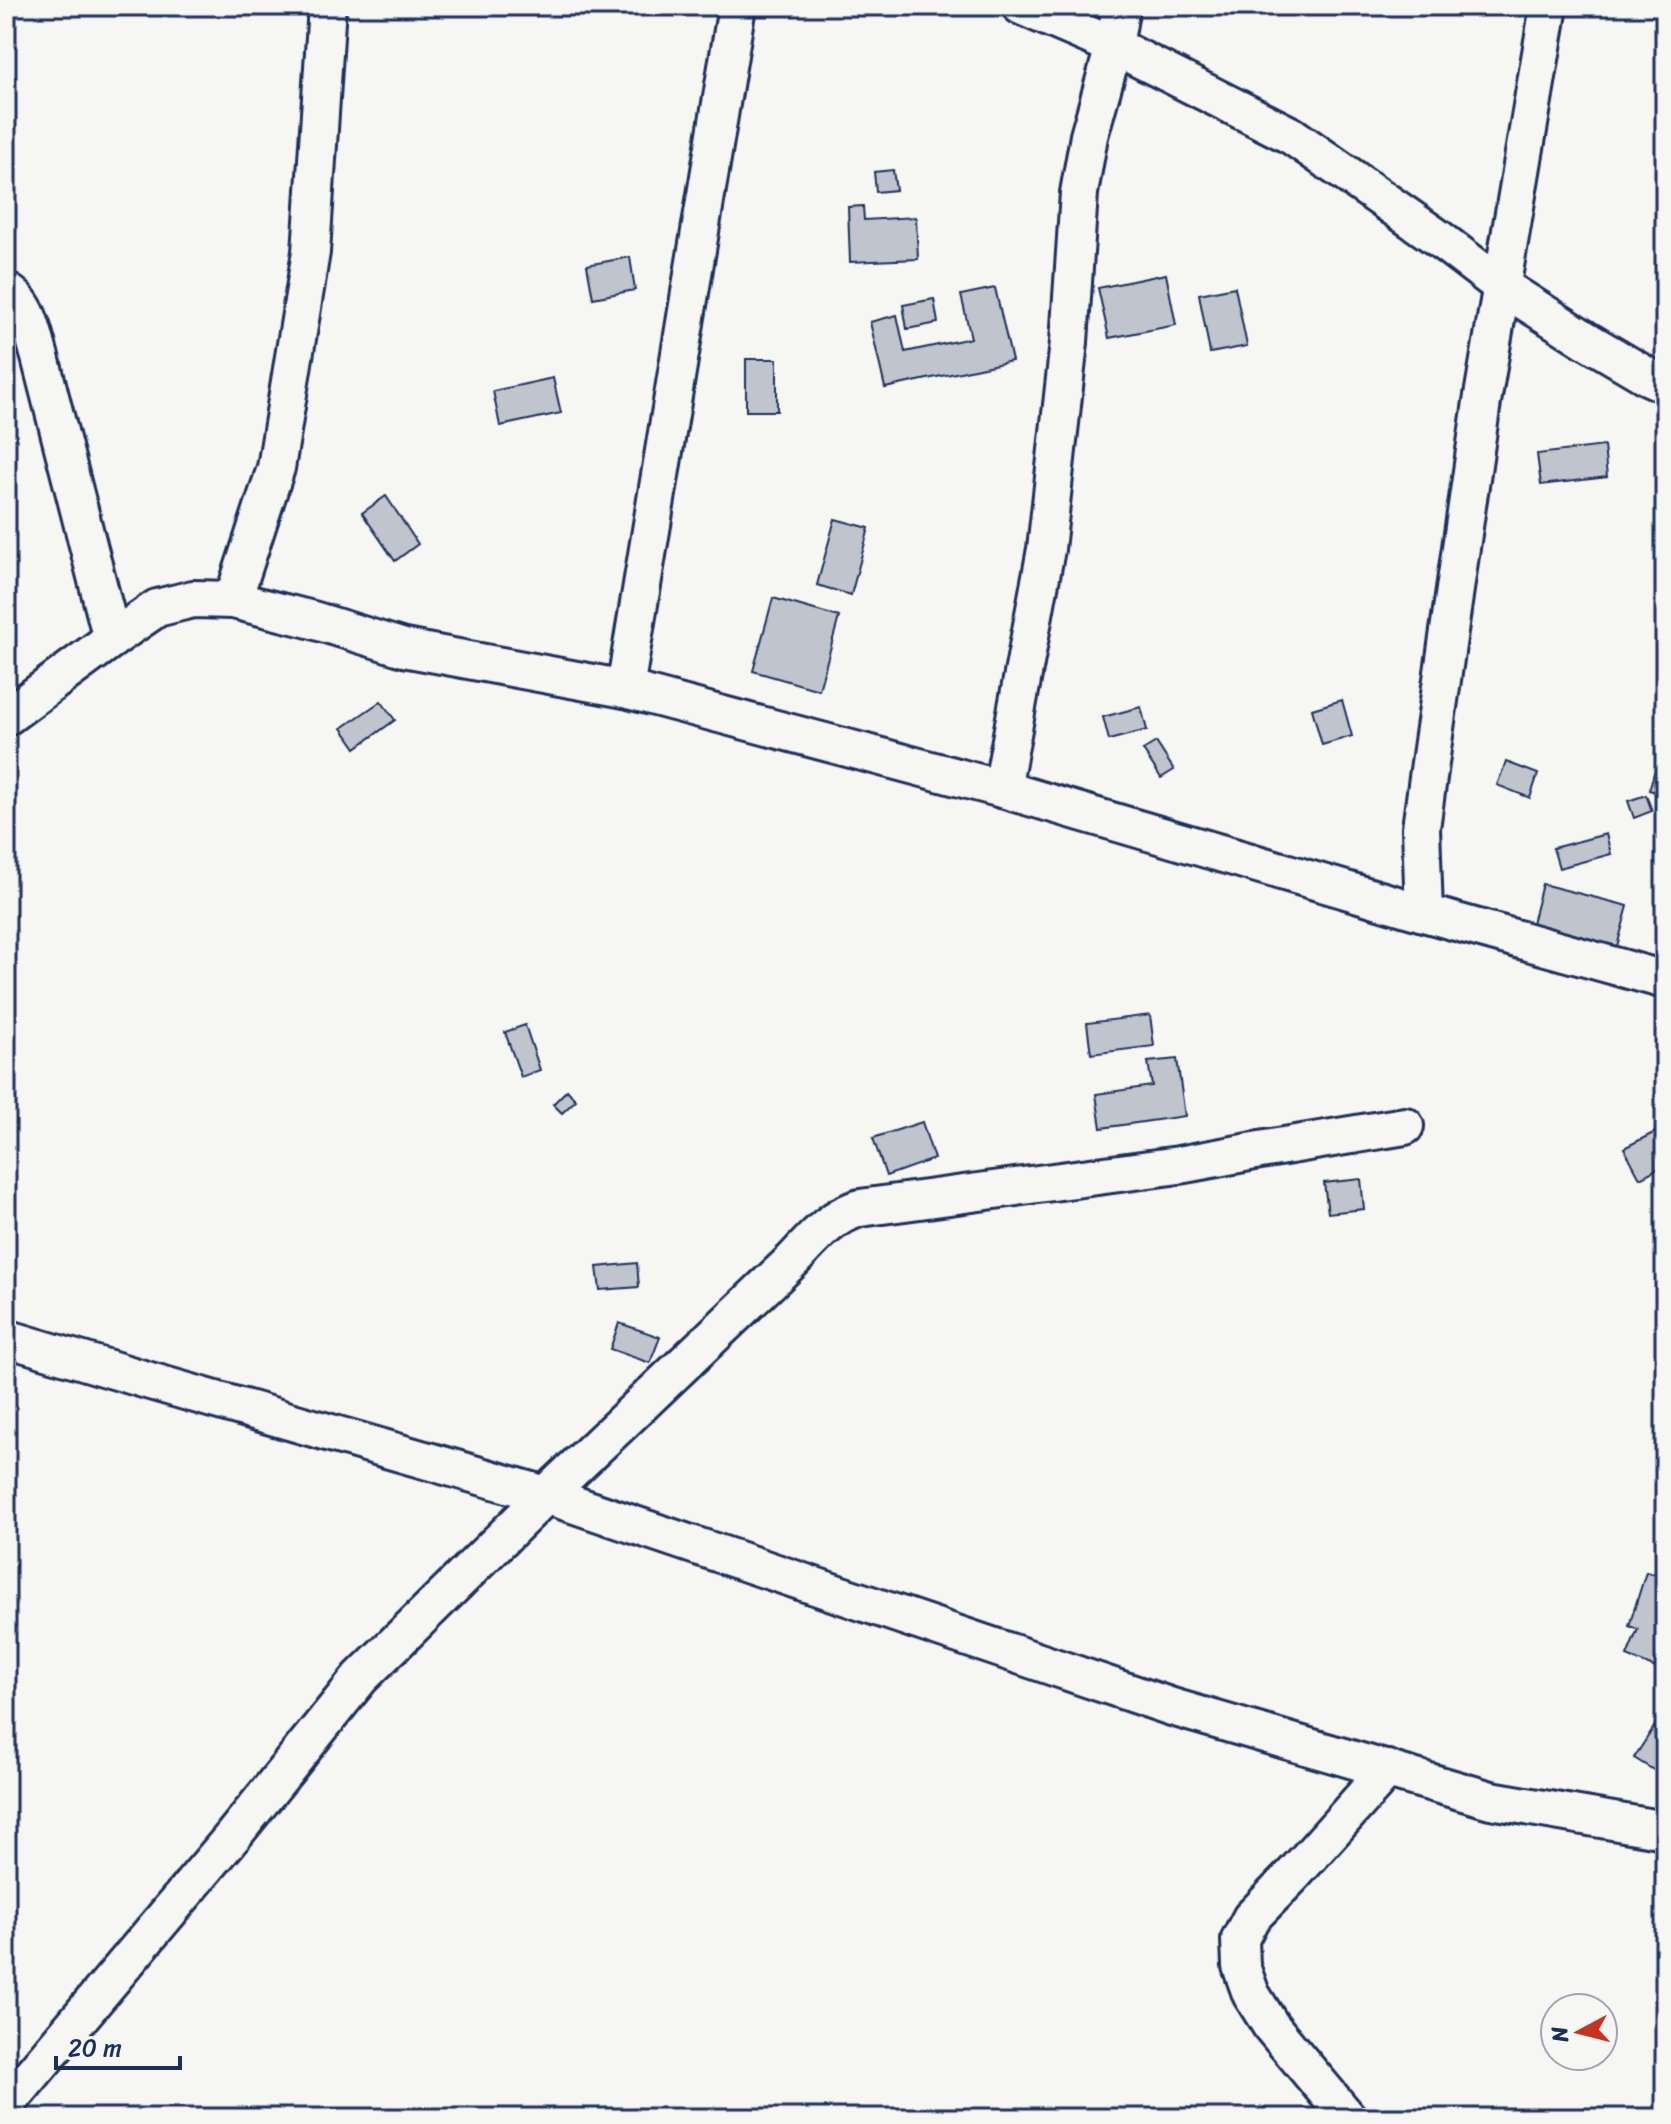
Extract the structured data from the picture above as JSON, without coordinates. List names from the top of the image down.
{
  "scale_bar": "20 m",
  "north": "left"
}
